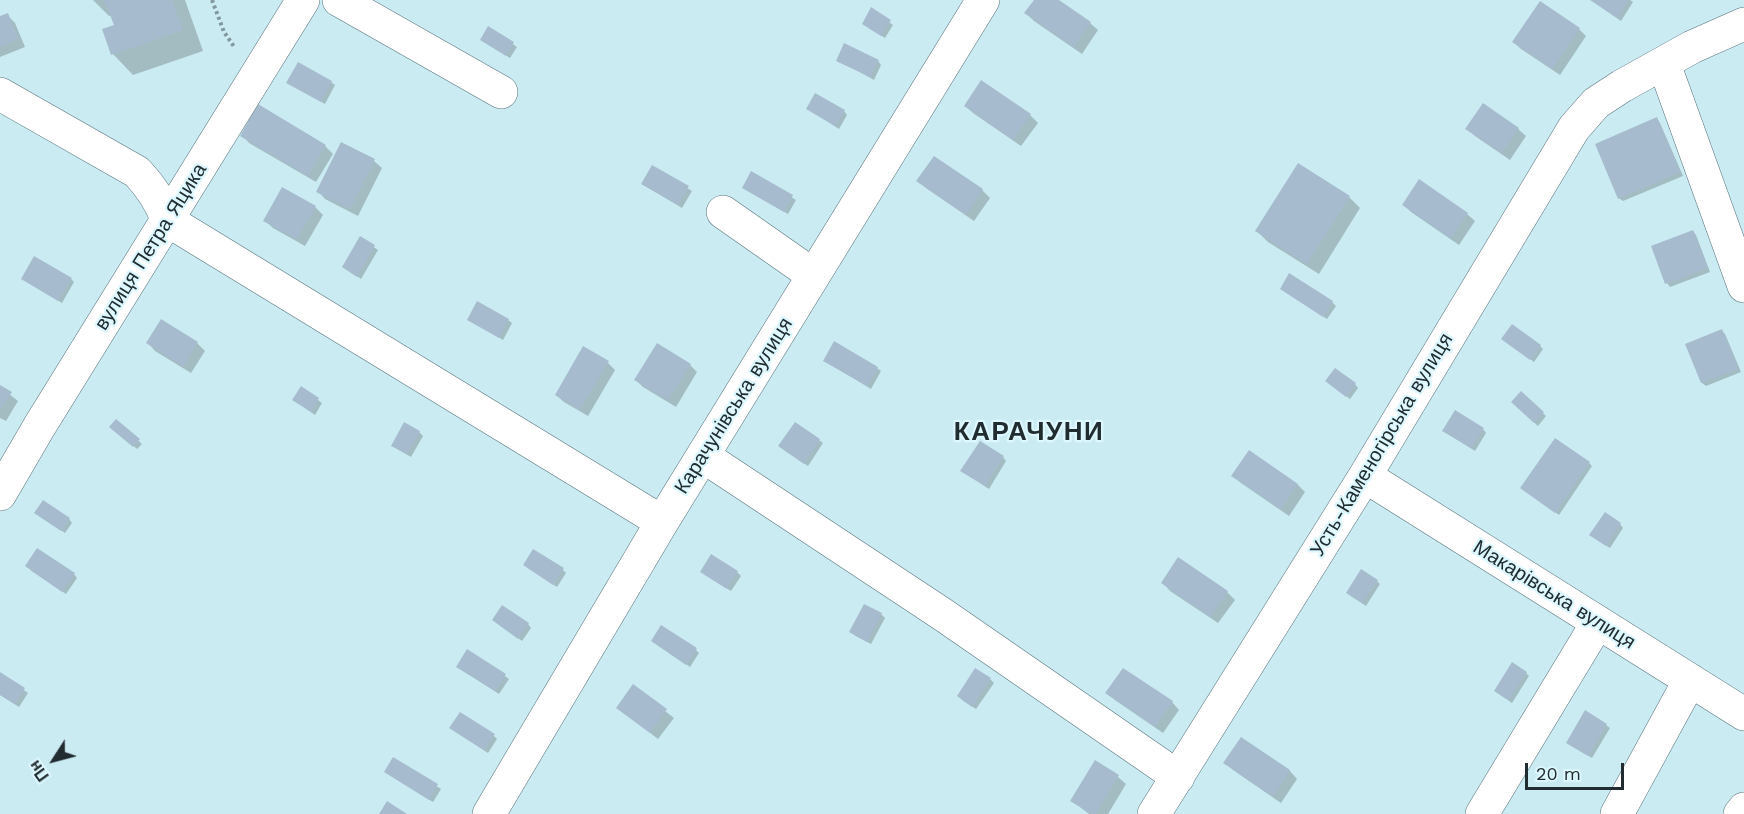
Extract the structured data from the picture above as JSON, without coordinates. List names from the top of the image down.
{
  "streets": {
    "street": [
      "вулиця Петра Яцика",
      "Карачунівська вулиця",
      "Усть-Каменогірська вулиця",
      "Макарівська вулиця"
    ]
  },
  "crossings": [
    ["Усть-Каменогірська вулиця", "Макарівська вулиця"]
  ],
  "districts": ["КАРАЧУНИ"],
  "scale_bar": "20 m",
  "north": "bottom left"
}
